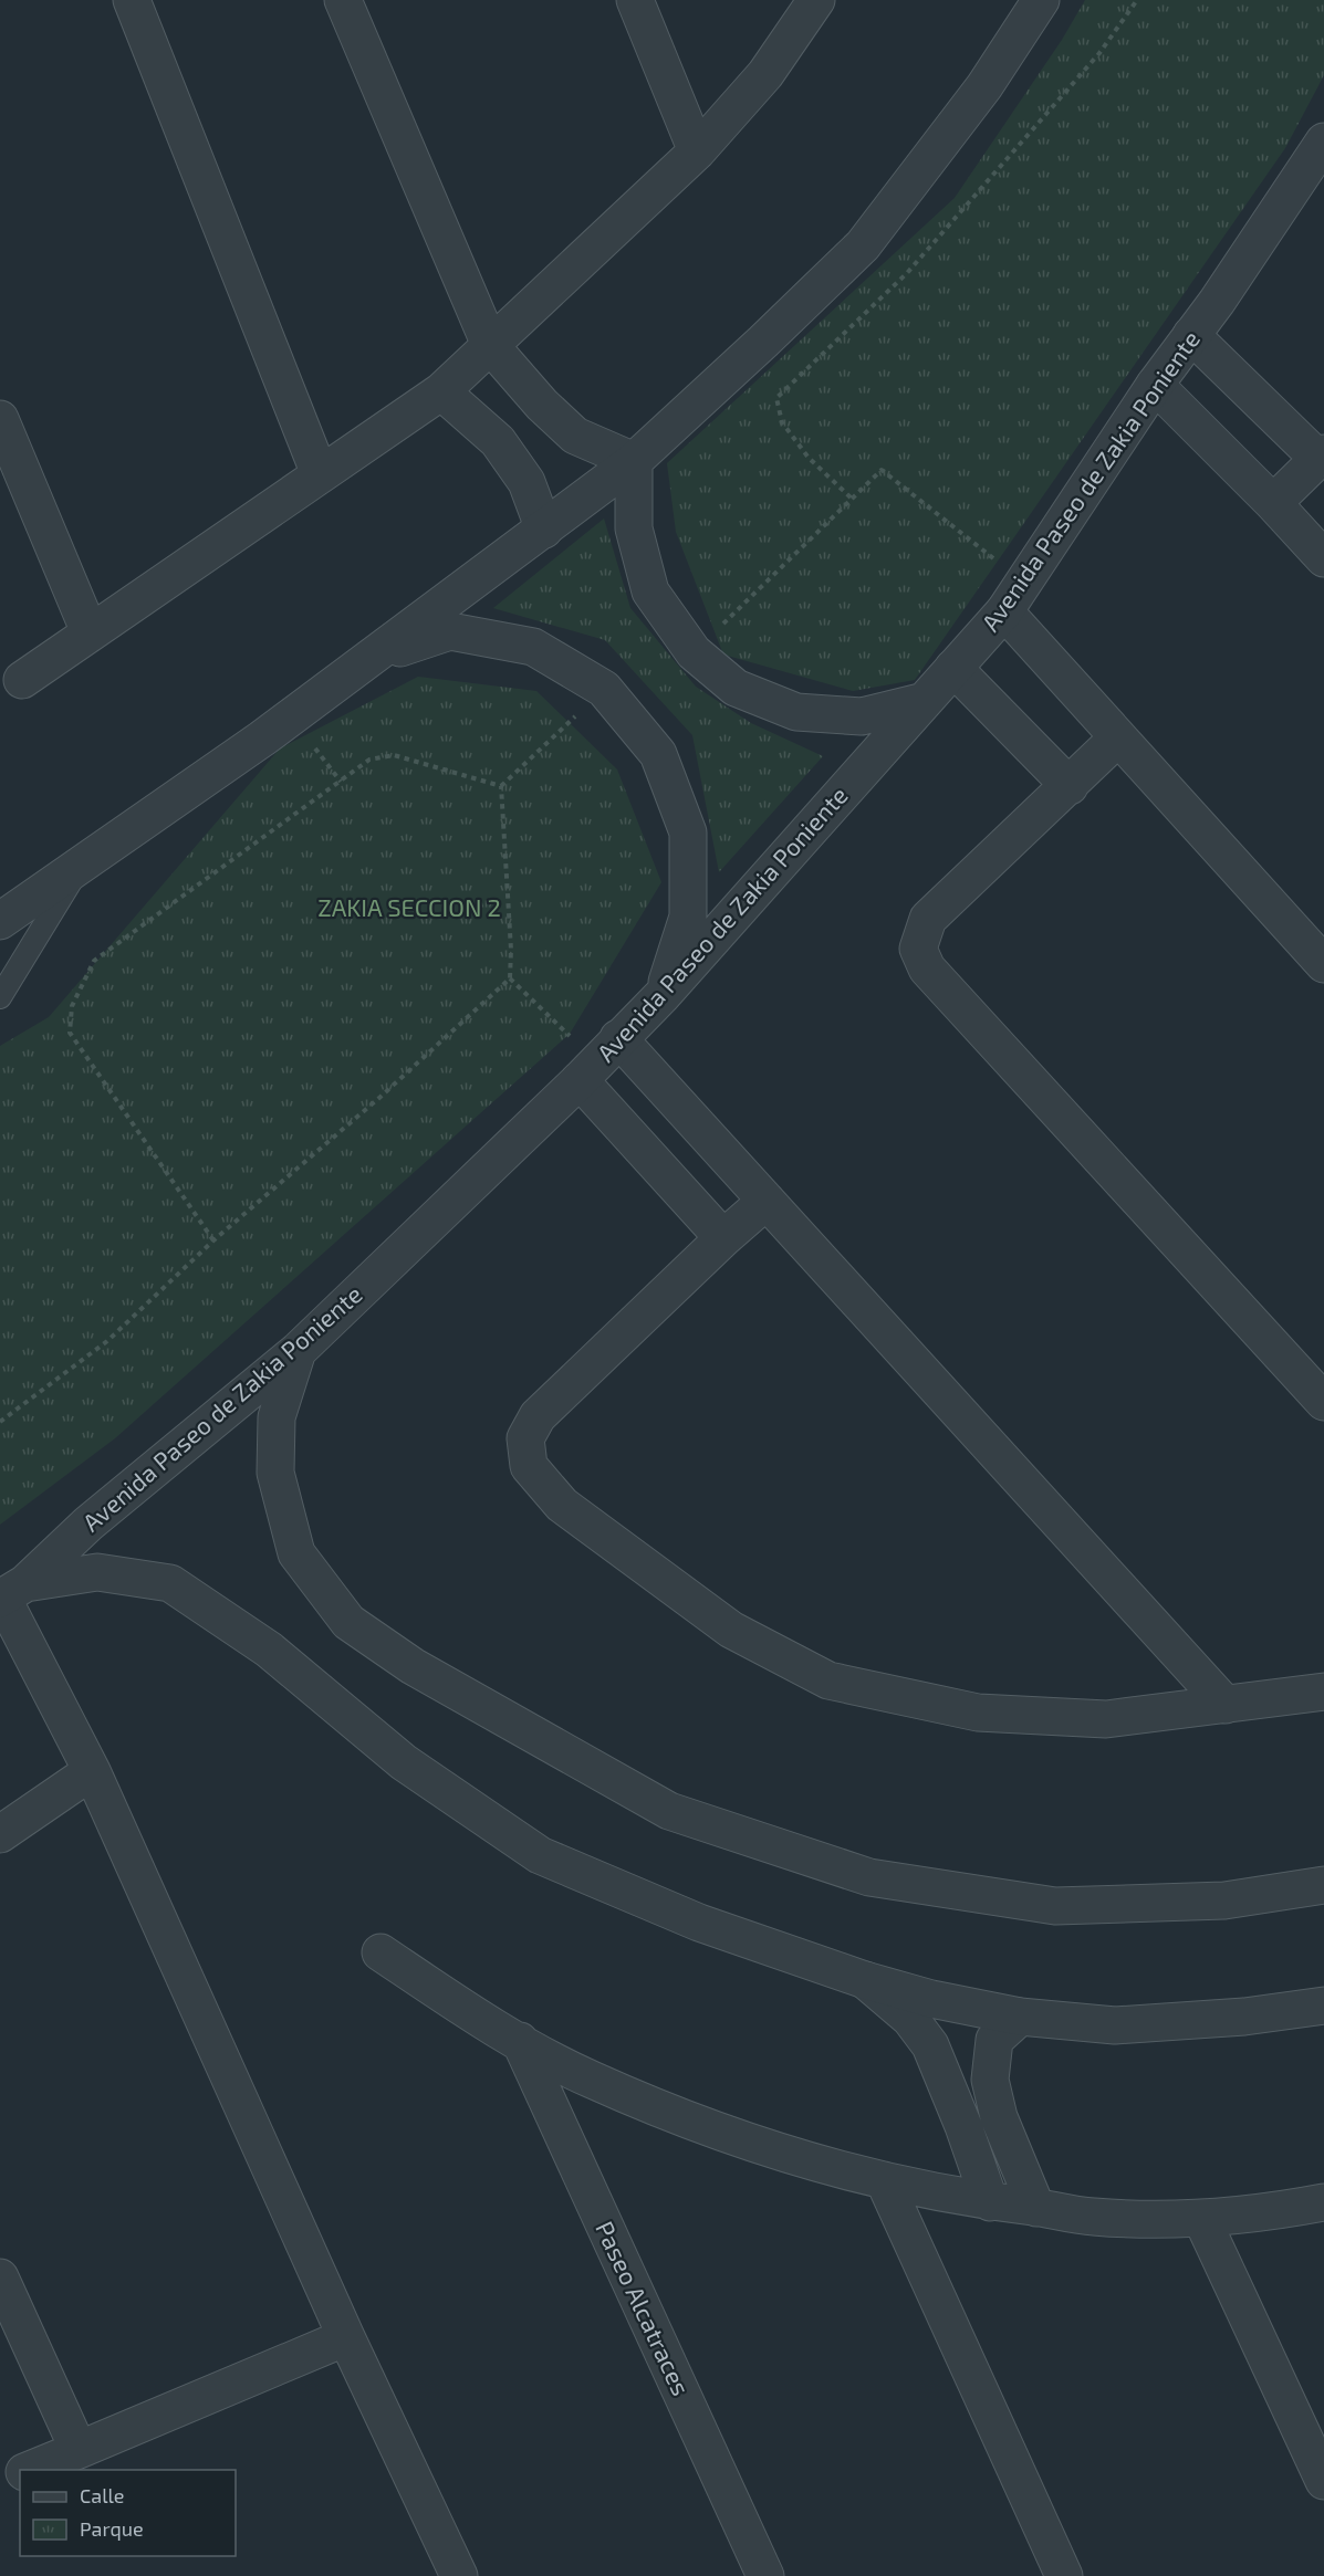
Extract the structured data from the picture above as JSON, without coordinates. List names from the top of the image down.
{
  "streets": {
    "street": ["Avenida Paseo de Zakia Poniente", "Paseo Alcatraces"]
  },
  "parks": ["ZAKIA SECCION 2"],
  "legend": ["Calle", "Parque"]
}
